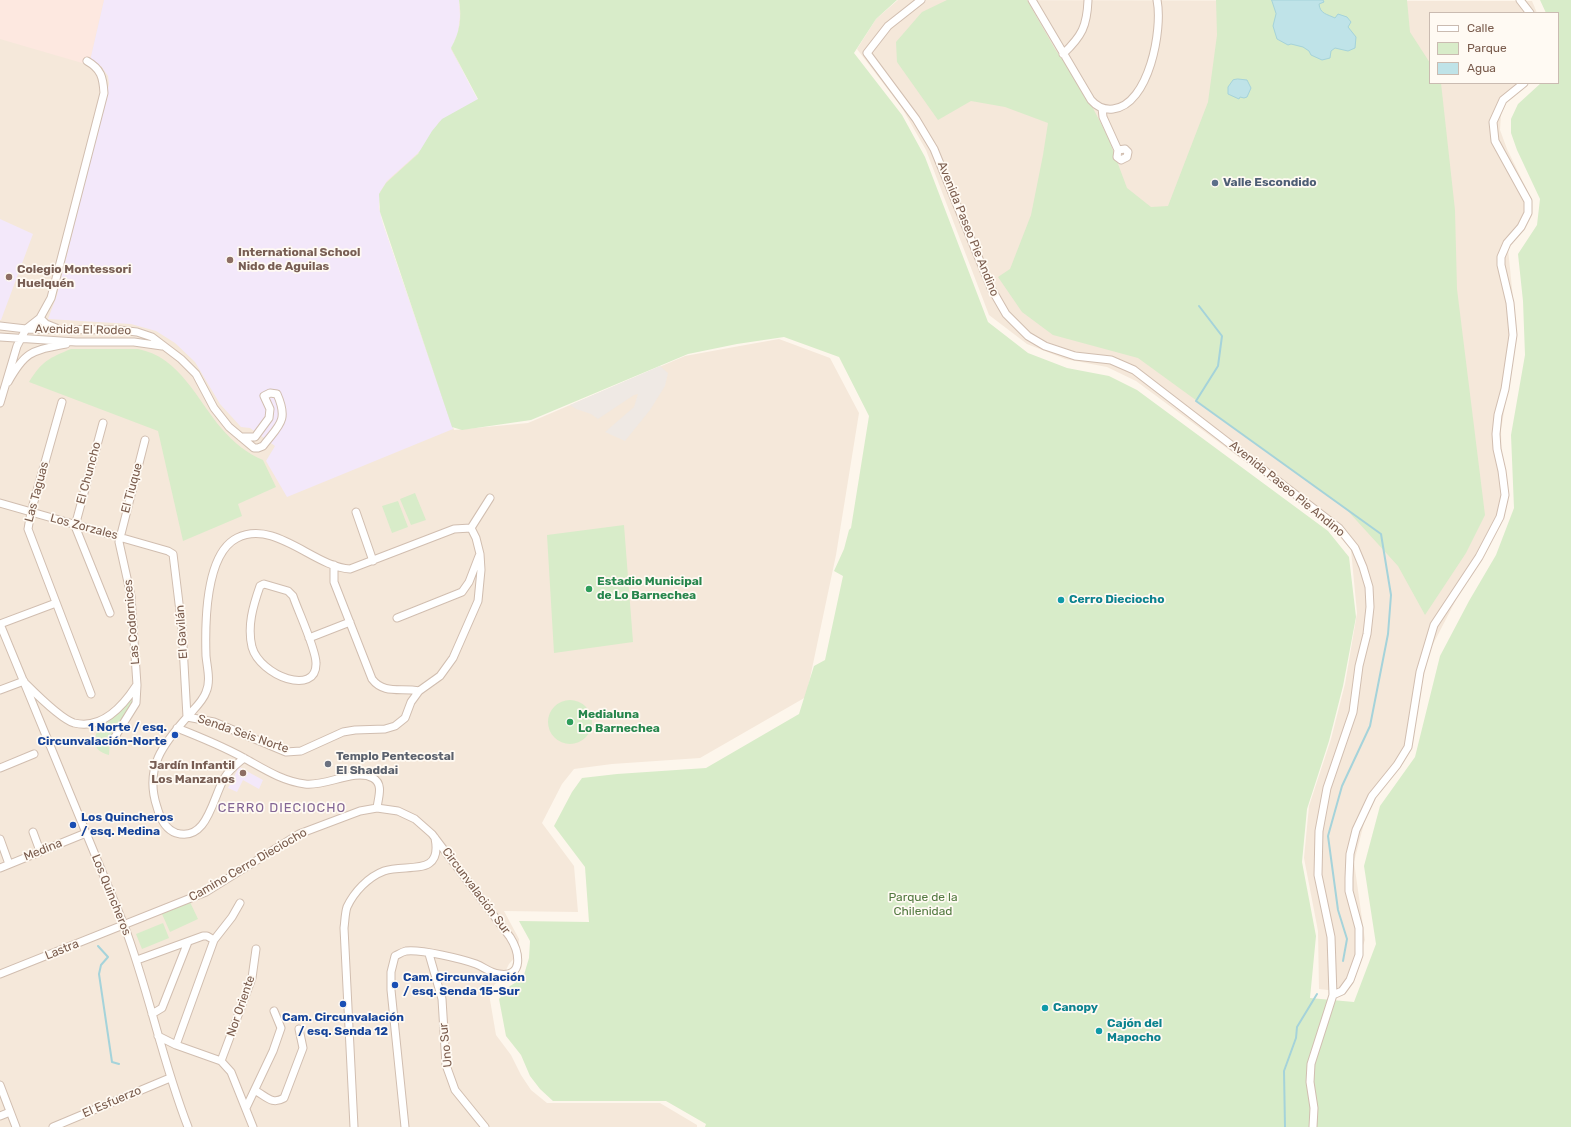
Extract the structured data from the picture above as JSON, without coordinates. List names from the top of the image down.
{
  "streets": {
    "street": [
      "Avenida Paseo Pie Andino",
      "Avenida El Rodeo",
      "El Chuncho",
      "El Tiuque",
      "Las Taguas",
      "Los Zorzales",
      "Las Codornices",
      "El Gavilán",
      "Senda Seis Norte",
      "Medina",
      "Camino Cerro Dieciocho",
      "Circunvalación Sur",
      "Los Quincheros",
      "Lastra",
      "Nor Oriente",
      "Uno Sur",
      "El Esfuerzo"
    ]
  },
  "crossings": [
    ["El Chuncho", "Los Zorzales"],
    ["El Chuncho", "Las Codornices"],
    ["El Tiuque", "Los Zorzales"],
    ["El Tiuque", "Las Codornices"],
    ["Las Taguas", "Los Zorzales"],
    ["Los Zorzales", "Las Codornices"],
    ["Los Zorzales", "El Gavilán"],
    ["El Gavilán", "Senda Seis Norte"],
    ["Medina", "Los Quincheros"],
    ["Camino Cerro Dieciocho", "Circunvalación Sur"],
    ["Camino Cerro Dieciocho", "Los Quincheros"],
    ["Camino Cerro Dieciocho", "Lastra"],
    ["Circunvalación Sur", "Uno Sur"],
    ["Los Quincheros", "Lastra"],
    ["Los Quincheros", "El Esfuerzo"]
  ],
  "districts": ["CERRO DIECIOCHO"],
  "parks": ["Parque de la Chilenidad"],
  "places": [
    "Valle Escondido",
    "International School Nido de Aguilas",
    "Colegio Montessori Huelquén",
    "Estadio Municipal de Lo Barnechea",
    "Cerro Dieciocho",
    "Medialuna Lo Barnechea",
    "1 Norte / esq. Circunvalación-Norte",
    "Templo Pentecostal El Shaddai",
    "Jardín Infantil Los Manzanos",
    "Los Quincheros / esq. Medina",
    "Cam. Circunvalación / esq. Senda 15-Sur",
    "Cam. Circunvalación / esq. Senda 12",
    "Canopy",
    "Cajón del Mapocho"
  ],
  "legend": ["Calle", "Parque", "Agua"]
}
